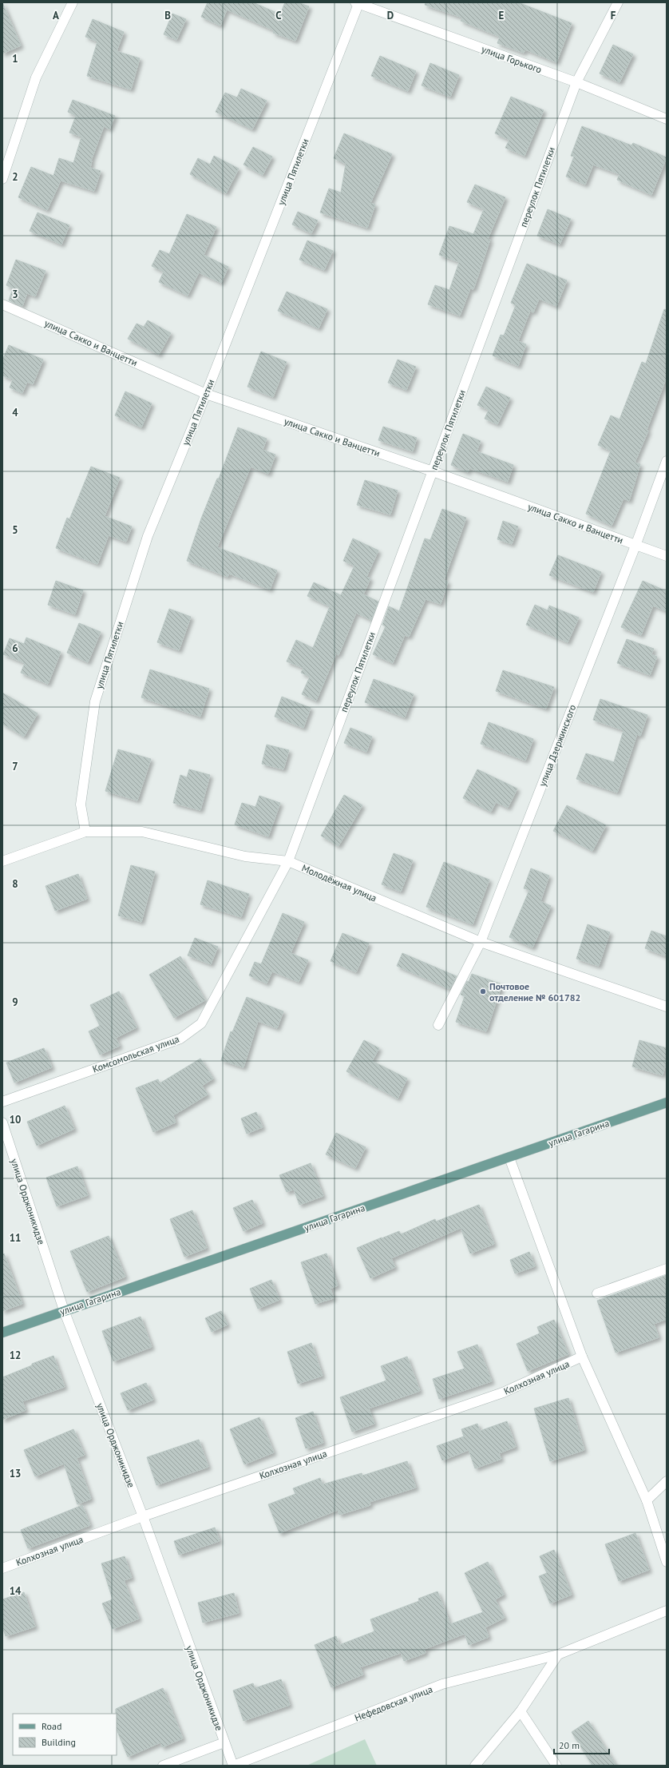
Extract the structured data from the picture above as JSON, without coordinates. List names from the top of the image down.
{
  "streets": {
    "main road": ["улица Гагарина"],
    "street": [
      "улица Горького",
      "улица Пятилетки",
      "переулок Пятилетки",
      "улица Сакко и Ванцетти",
      "улица Дзержинского",
      "Молодёжная улица",
      "Комсомольская улица",
      "улица Орджоникидзе",
      "Колхозная улица",
      "Нефедовская улица"
    ]
  },
  "crossings": [
    ["улица Горького", "улица Пятилетки"],
    ["улица Горького", "переулок Пятилетки"],
    ["улица Пятилетки", "улица Сакко и Ванцетти"],
    ["улица Пятилетки", "Молодёжная улица"],
    ["переулок Пятилетки", "улица Сакко и Ванцетти"],
    ["переулок Пятилетки", "Молодёжная улица"],
    ["переулок Пятилетки", "Комсомольская улица"],
    ["улица Сакко и Ванцетти", "улица Дзержинского"],
    ["улица Дзержинского", "Молодёжная улица"],
    ["Молодёжная улица", "Комсомольская улица"],
    ["улица Гагарина", "улица Орджоникидзе"],
    ["улица Орджоникидзе", "Колхозная улица"],
    ["улица Орджоникидзе", "Нефедовская улица"]
  ],
  "places": ["Почтовое отделение № 601782"],
  "legend": ["Road", "Building"],
  "scale_bar": "20 m",
  "grid": {
    "columns": [
      "A",
      "B",
      "C",
      "D",
      "E",
      "F"
    ],
    "rows": [
      "1",
      "2",
      "3",
      "4",
      "5",
      "6",
      "7",
      "8",
      "9",
      "10",
      "11",
      "12",
      "13",
      "14"
    ]
  }
}
